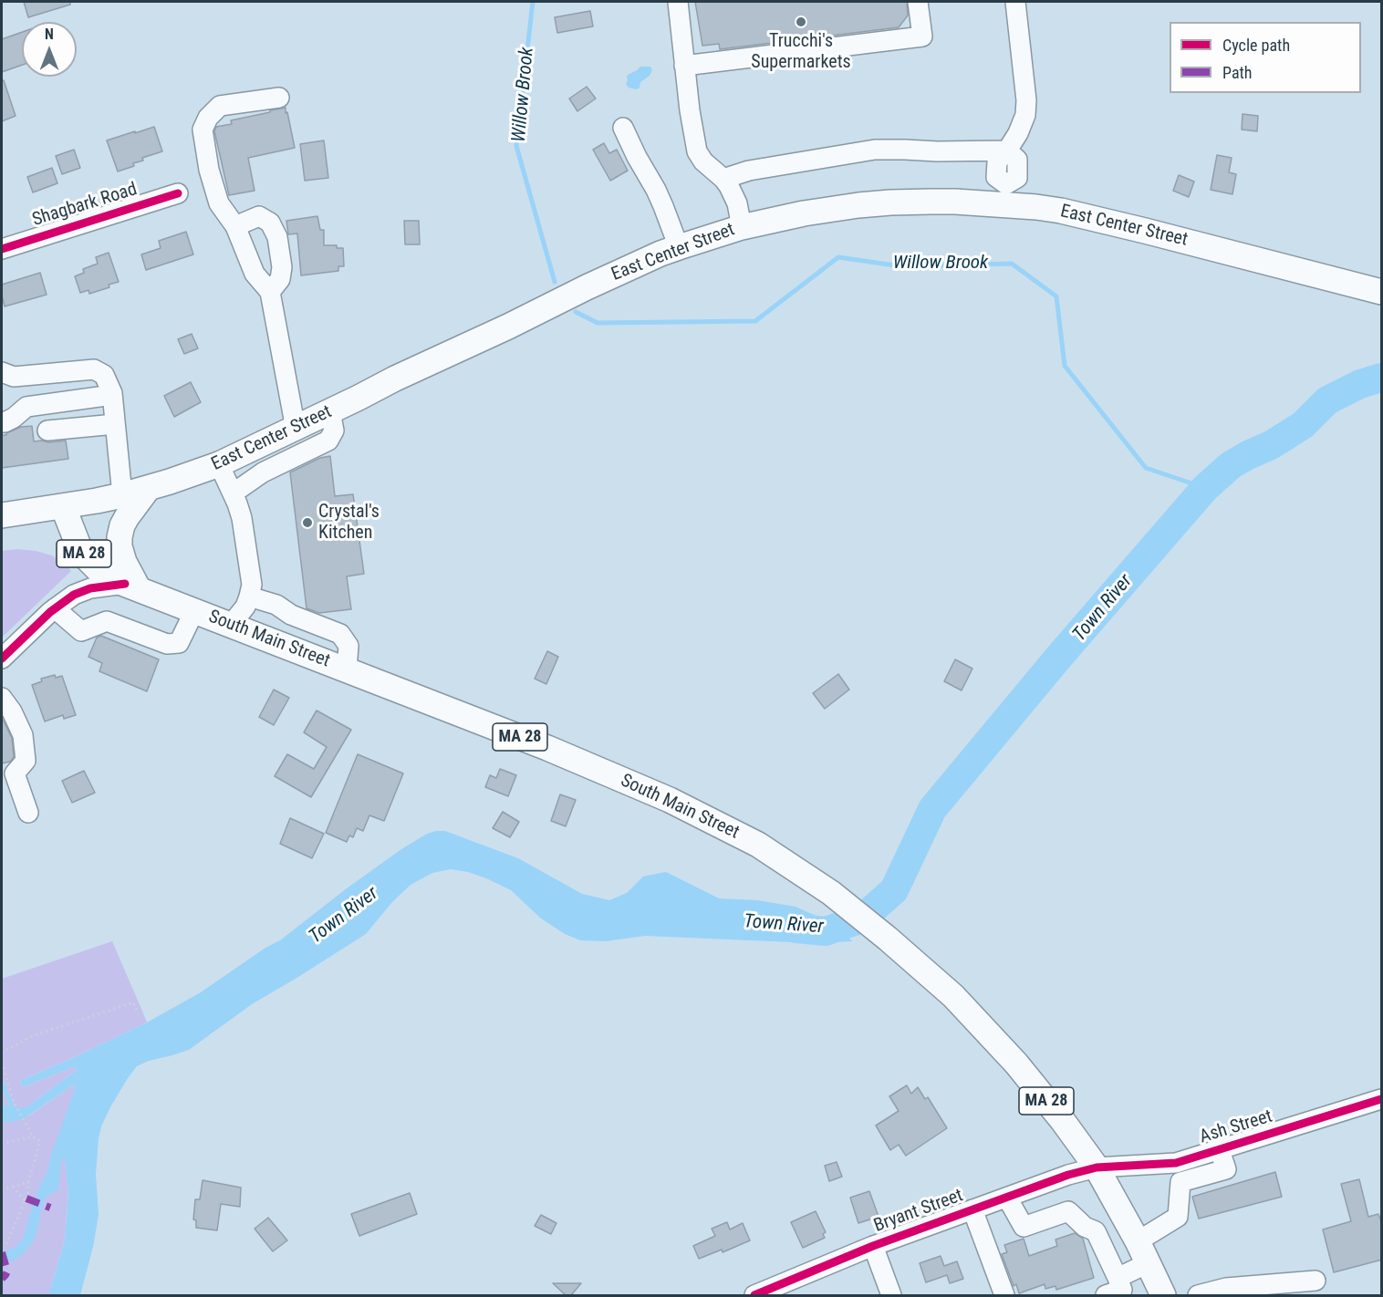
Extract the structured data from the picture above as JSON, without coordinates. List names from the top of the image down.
{
  "streets": {
    "main road": ["East Center Street", "MA 28", "South Main Street"],
    "street": ["Shagbark Road", "Ash Street", "Bryant Street"]
  },
  "crossings": [
    ["East Center Street", "South Main Street"],
    ["South Main Street", "Ash Street"],
    ["South Main Street", "Bryant Street"],
    ["Ash Street", "Bryant Street"]
  ],
  "water": ["Willow Brook", "Town River"],
  "places": ["Trucchi's Supermarkets", "Crystal's Kitchen"],
  "legend": ["Cycle path", "Path"],
  "north": "top"
}
